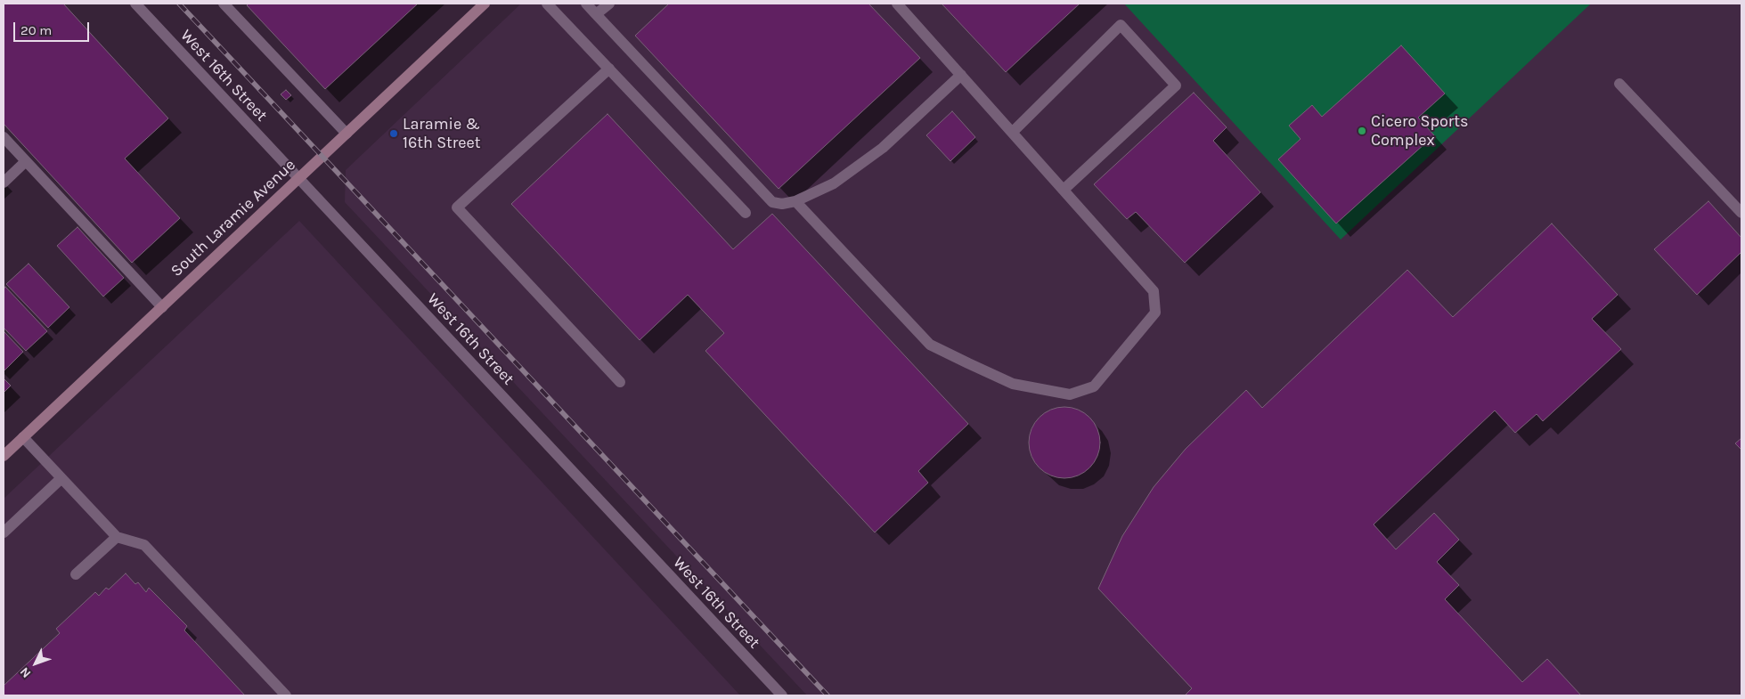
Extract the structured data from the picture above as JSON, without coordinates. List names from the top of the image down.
{
  "streets": {
    "main road": ["South Laramie Avenue"],
    "street": ["West 16th Street"]
  },
  "crossings": [
    ["West 16th Street", "South Laramie Avenue"]
  ],
  "places": ["Cicero Sports Complex", "Laramie & 16th Street"],
  "scale_bar": "20 m",
  "north": "bottom left"
}
